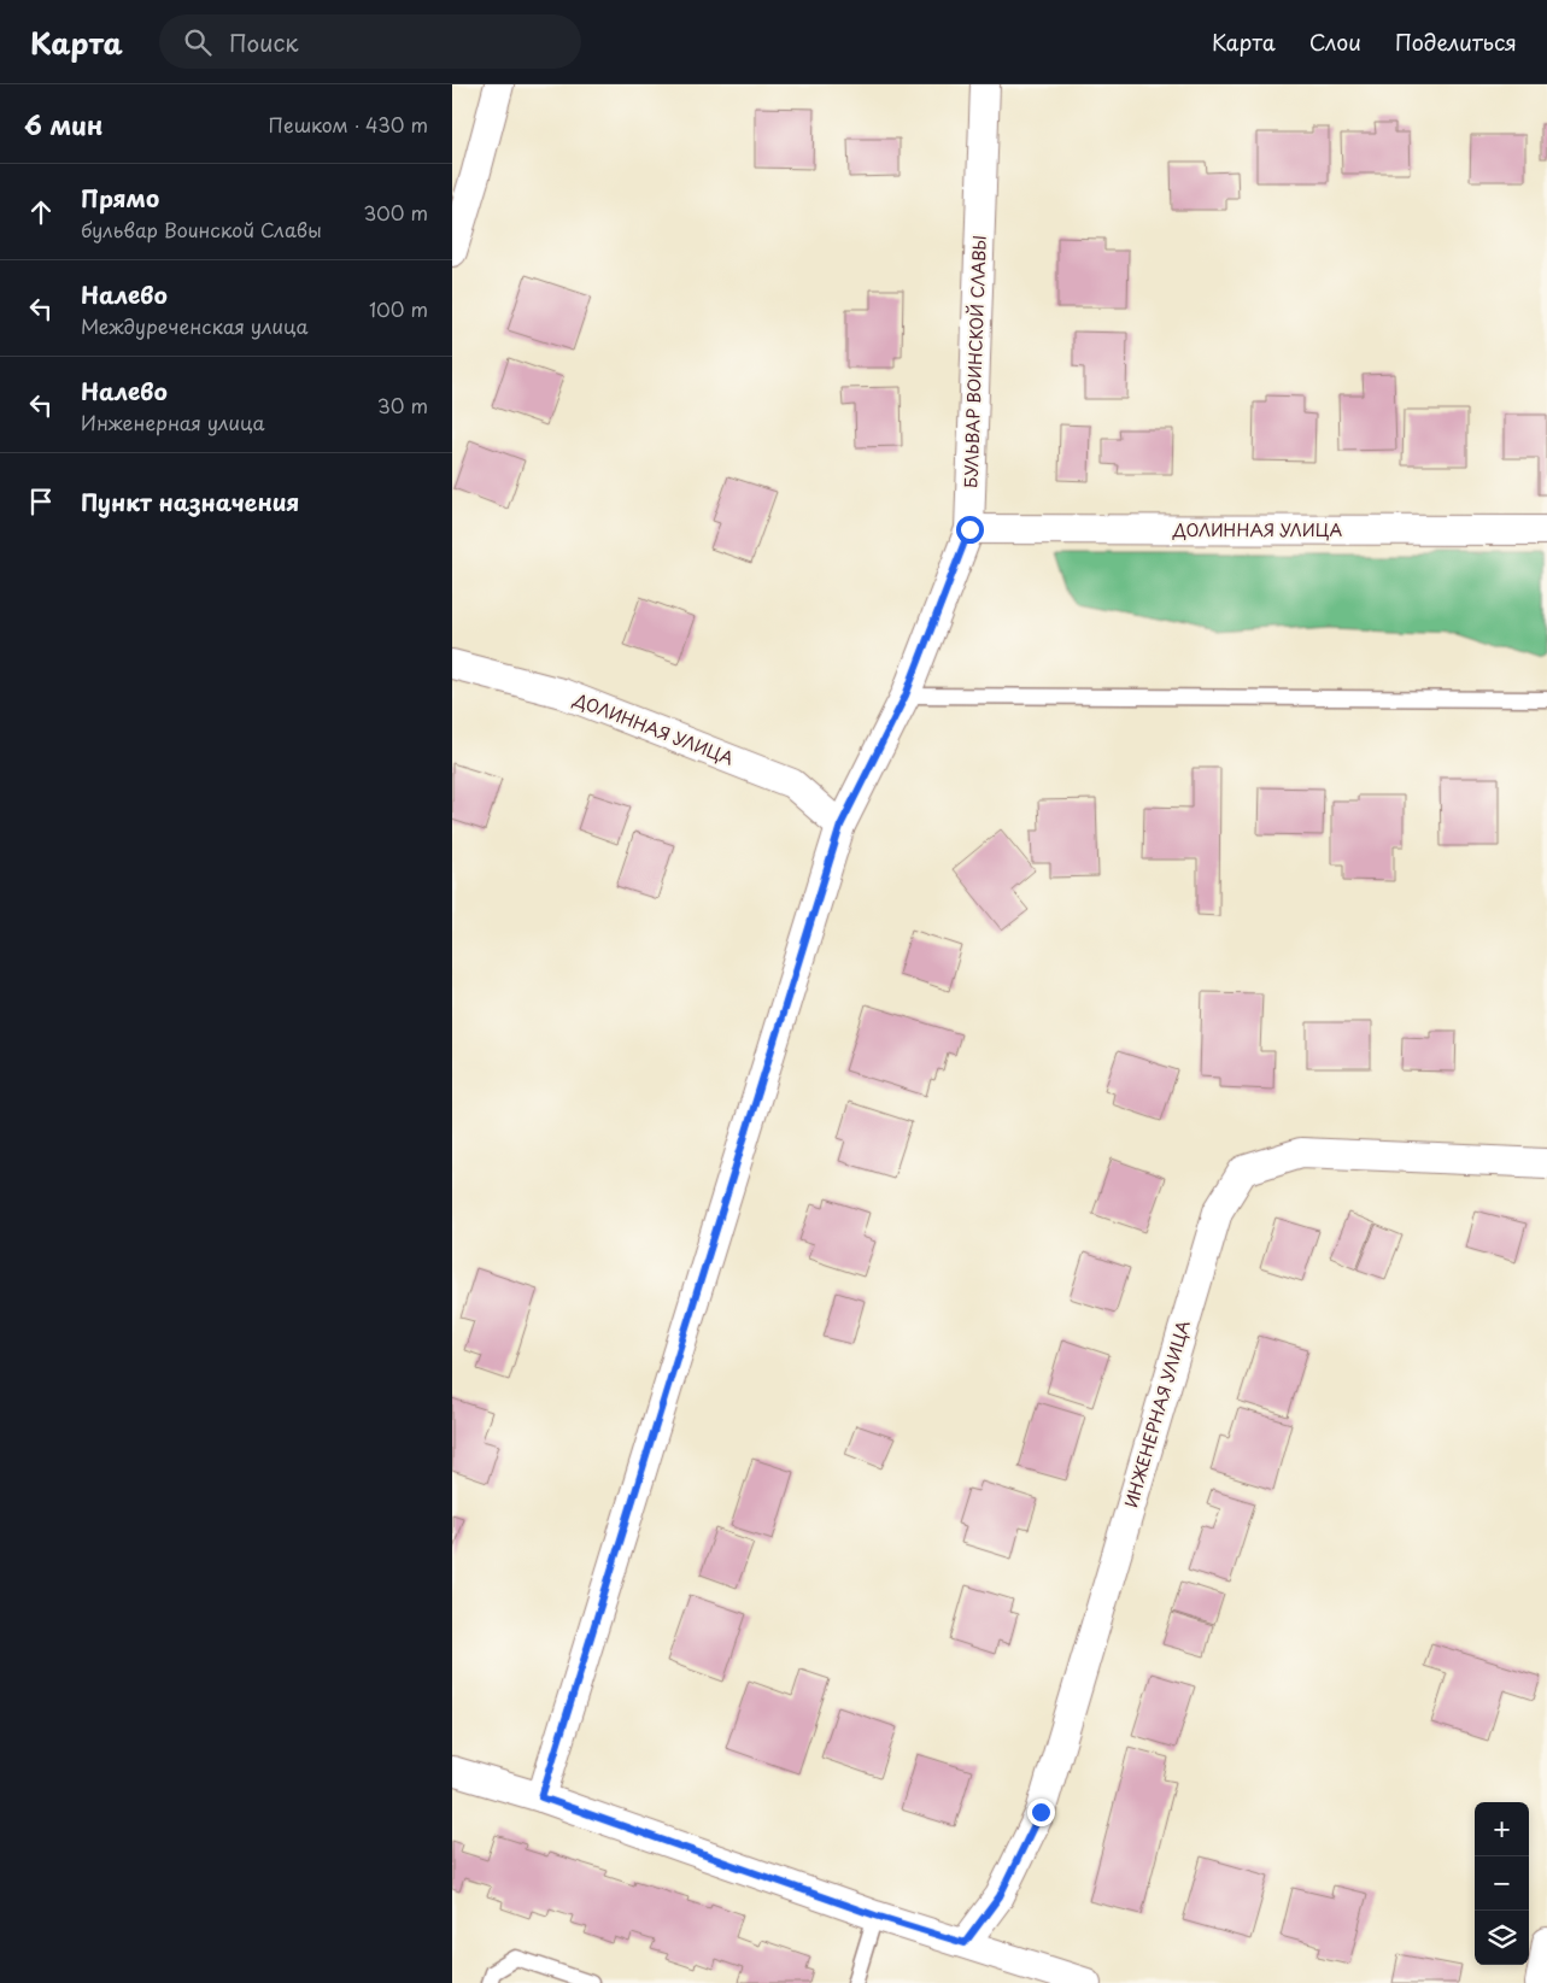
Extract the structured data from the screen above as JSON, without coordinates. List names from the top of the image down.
{
  "streets": {
    "street": ["БУЛЬВАР ВОИНСКОЙ СЛАВЫ", "ДОЛИННАЯ УЛИЦА", "ИНЖЕНЕРНАЯ УЛИЦА"]
  },
  "crossings": [
    ["БУЛЬВАР ВОИНСКОЙ СЛАВЫ", "ДОЛИННАЯ УЛИЦА"]
  ],
  "page": {
    "header": "Карта",
    "search": "Поиск",
    "nav": ["Карта", "Слои", "Поделиться"],
    "heading": ["6 мин", "Пешком · 430 m"],
    "list": [
      ["Прямо", "бульвар Воинской Славы", "300 m"],
      ["Налево", "Междуреченская улица", "100 m"],
      ["Налево", "Инженерная улица", "30 m"],
      "Пункт назначения"
    ],
    "map_buttons": ["+", "−"]
  }
}
